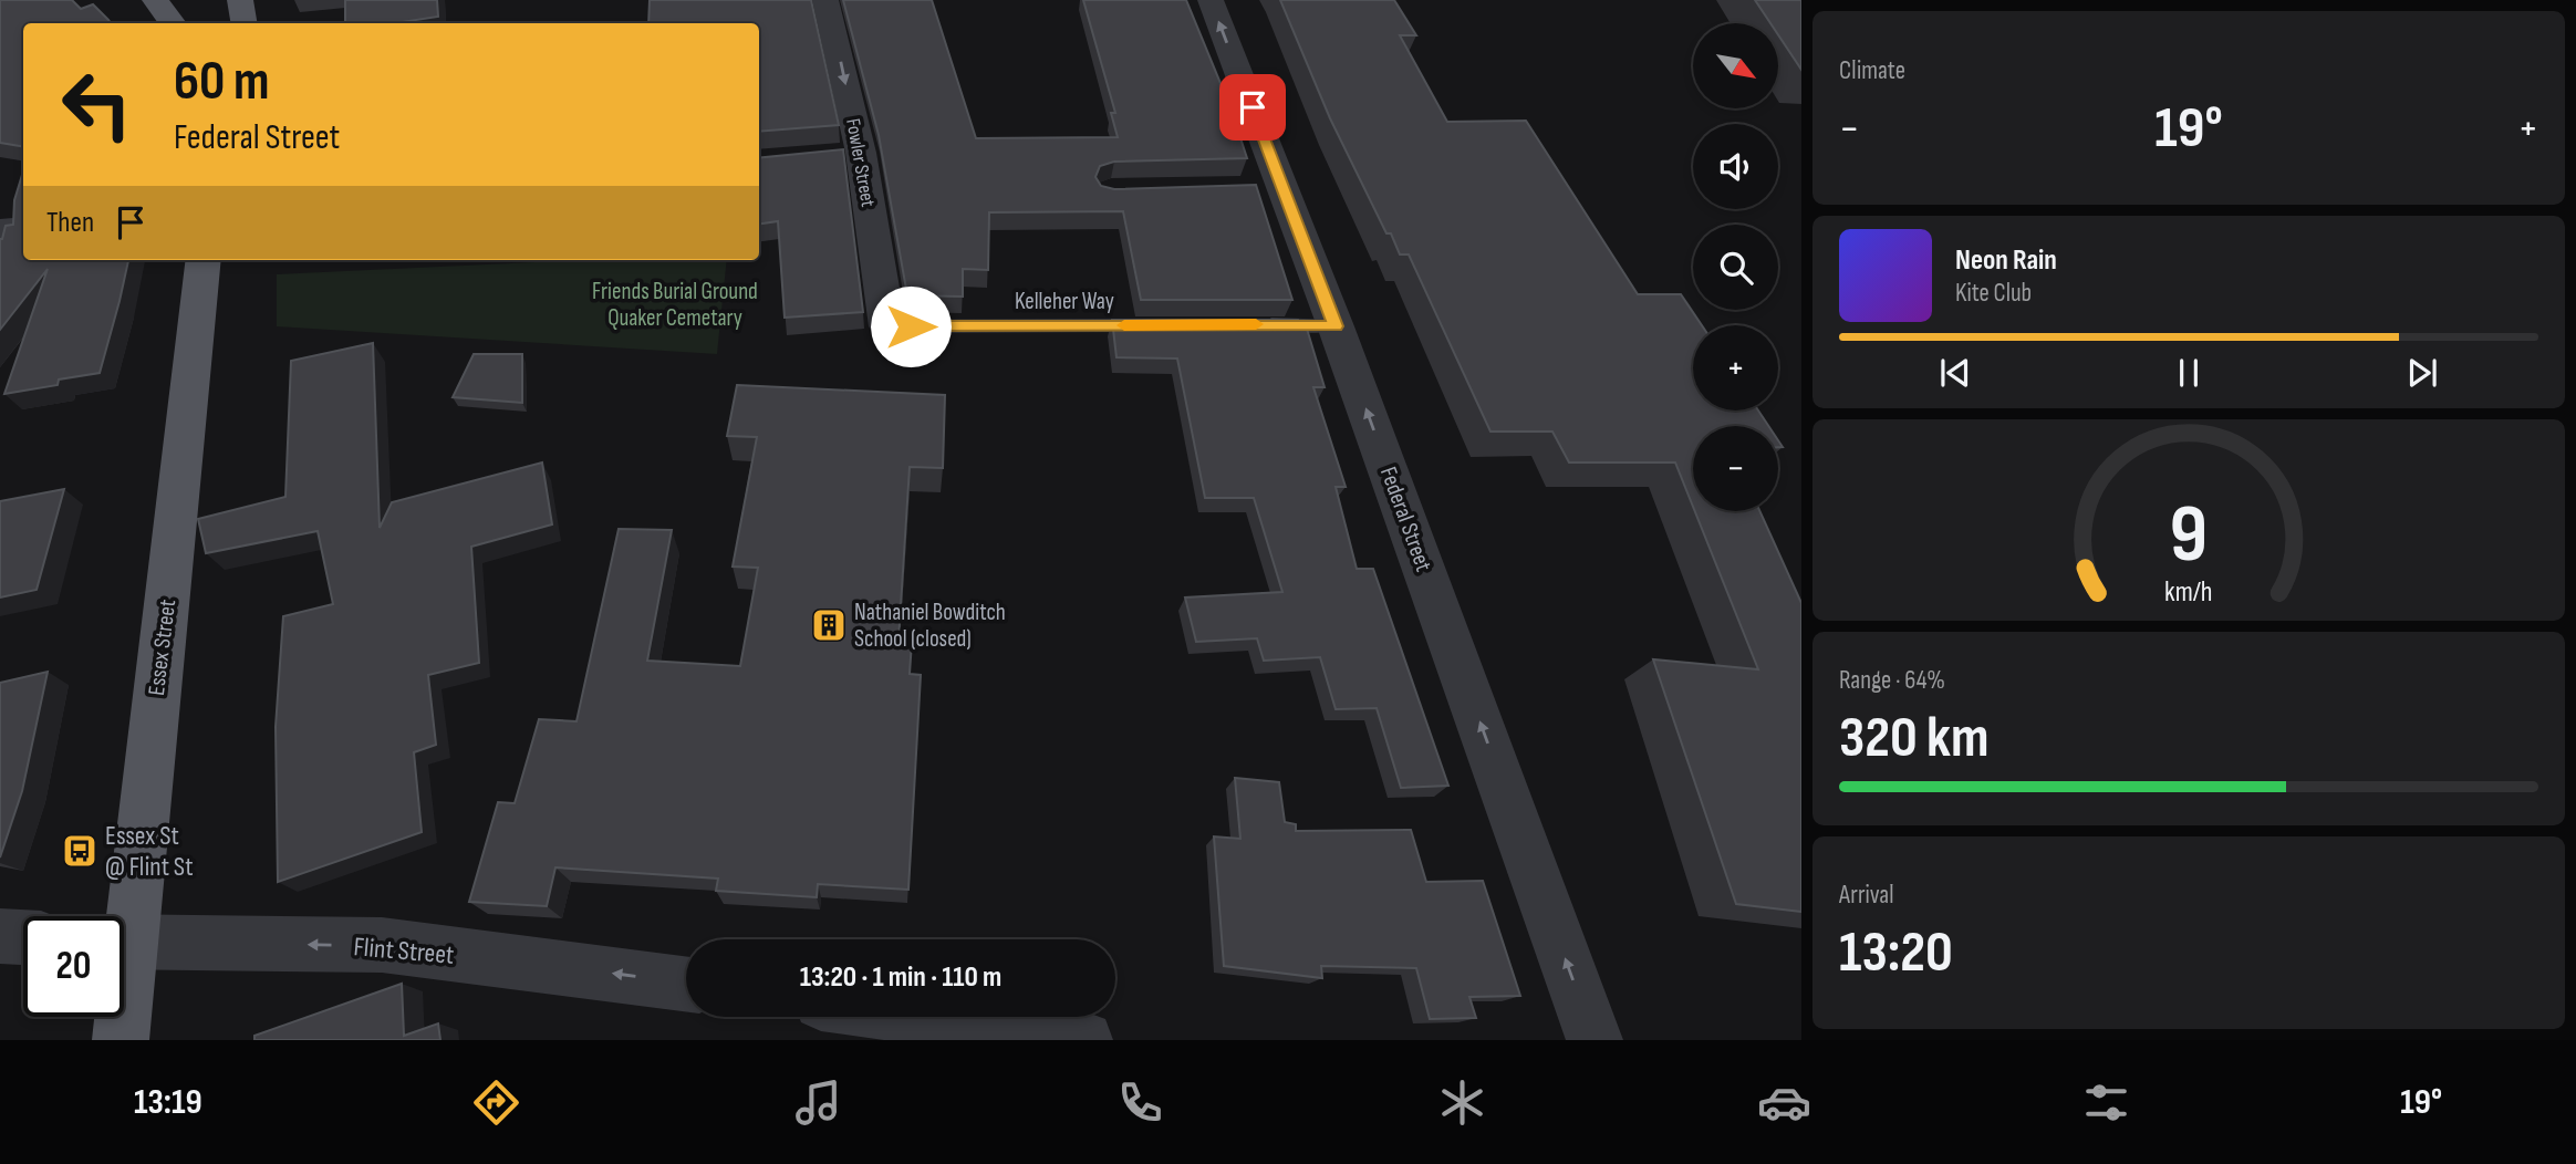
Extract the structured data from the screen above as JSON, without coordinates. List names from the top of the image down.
{
  "streets": {
    "main road": ["Essex Street"],
    "street": ["Fowler Street", "Federal Street", "Flint Street"],
    "lane": ["Kelleher Way"]
  },
  "crossings": [
    ["Fowler Street", "Kelleher Way"]
  ],
  "one_way": ["Fowler Street", "Federal Street", "Flint Street"],
  "parks": ["Friends Burial Ground Quaker Cemetary"],
  "places": {
    "building": ["Nathaniel Bowditch School (closed)"],
    "bus stop": ["Essex St @ Flint St"]
  },
  "north": "bottom right",
  "page": {
    "tile": [
      "Climate",
      ["Range · 64%", "320 km"],
      ["Arrival", "13:20"]
    ],
    "map_buttons": ["+", "−"],
    "turn": ["60 m", "Federal Street"],
    "heat": ["−", "19°", "+"],
    "then": "Then",
    "song": ["Neon Rain", "Kite Club"],
    "limit": "20",
    "trip": "13:20 · 1 min · 110 m",
    "tabs": ["13:19", "19°"],
    "gauge": ["9", "km/h"]
  }
}
